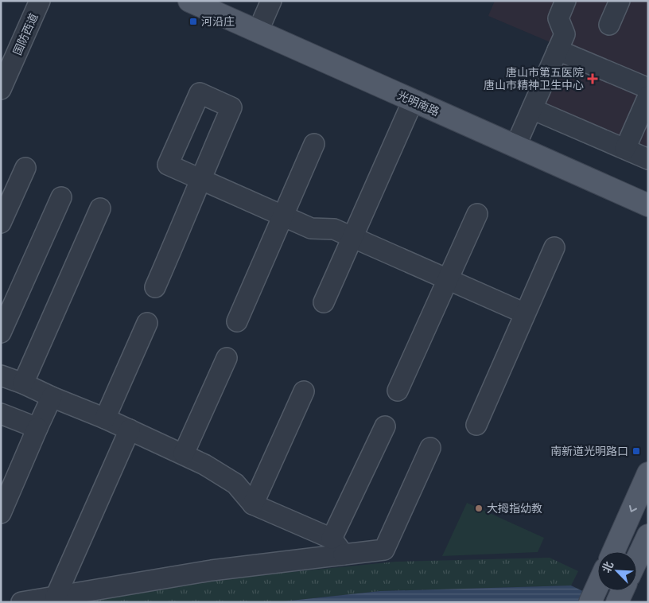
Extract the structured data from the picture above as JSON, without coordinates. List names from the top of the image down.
{
  "streets": {
    "main road": ["光明南路"],
    "street": ["国防西道"]
  },
  "places": {
    "transit": ["河沿庄", "南新道光明路口"],
    "health": ["唐山市第五医院 唐山市精神卫生中心"],
    "other": ["大拇指幼教"]
  },
  "north": "top left"
}
